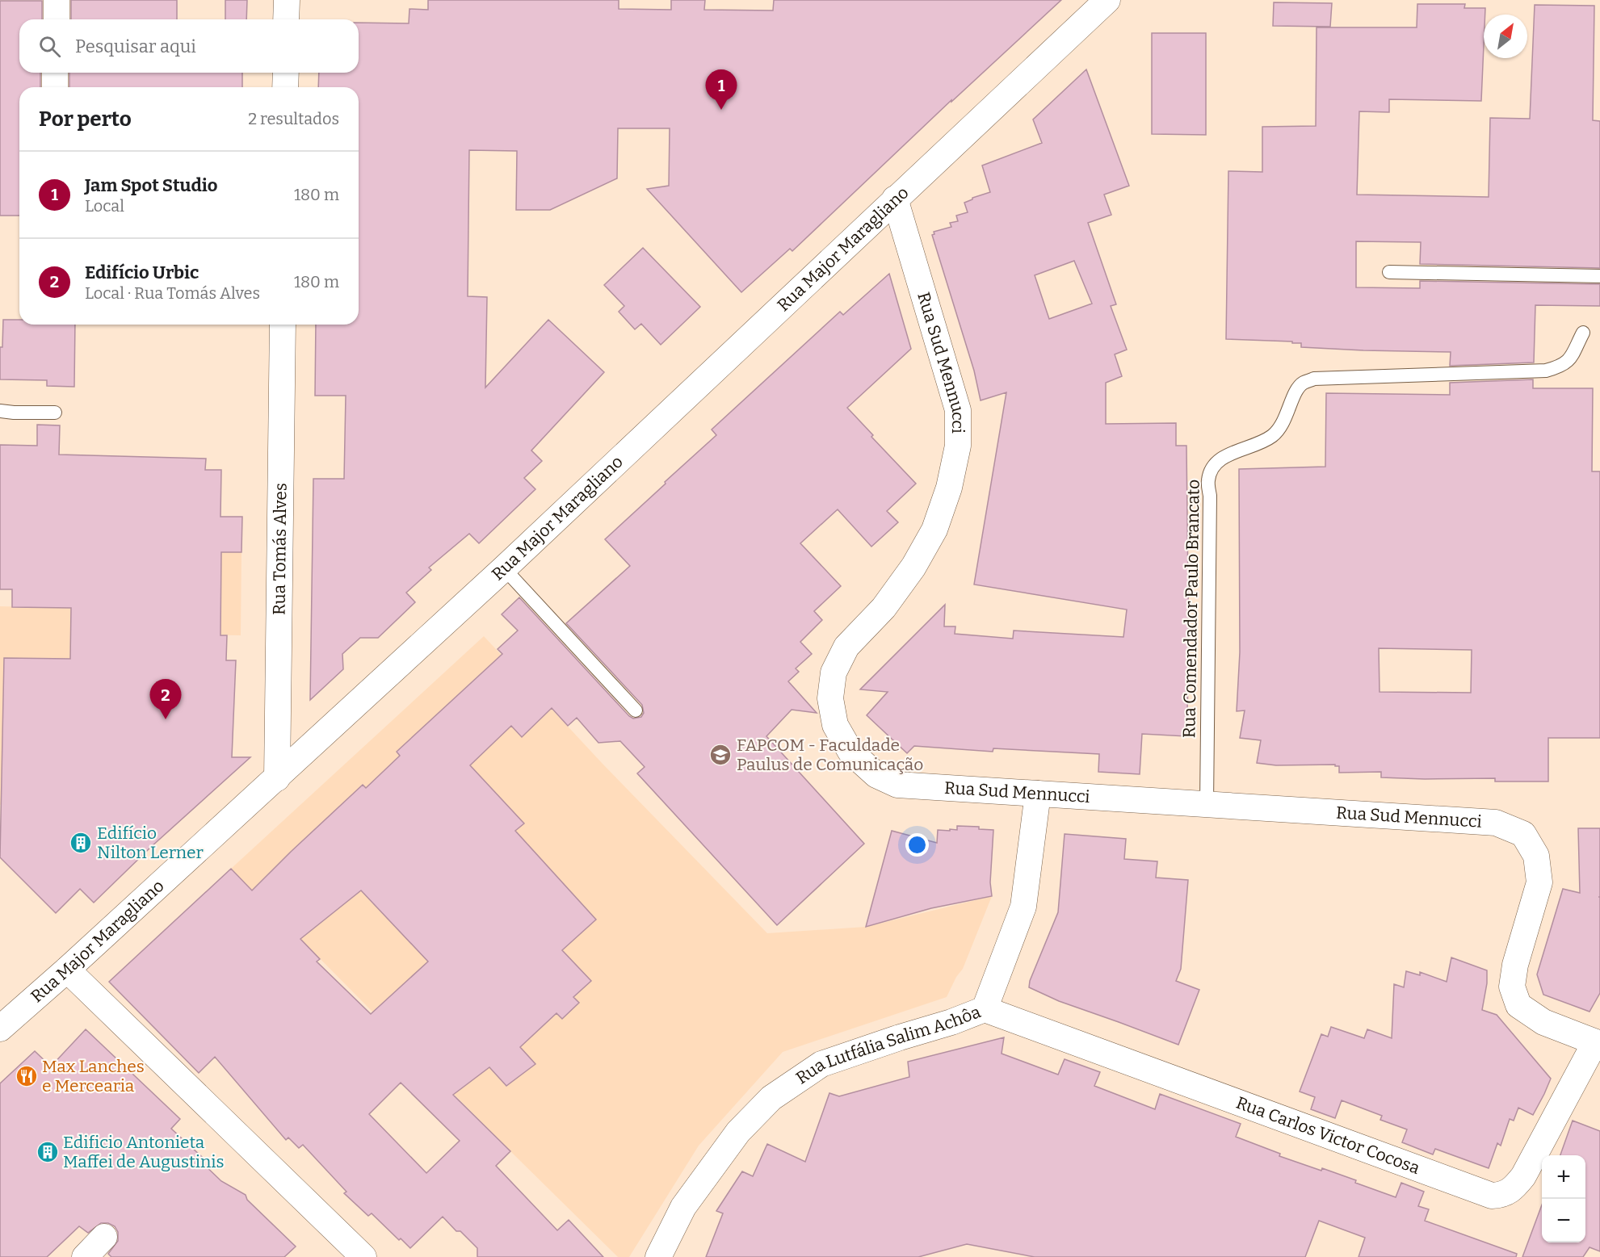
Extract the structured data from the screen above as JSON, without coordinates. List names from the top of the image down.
{
  "streets": {
    "street": [
      "Rua Major Maragliano",
      "Rua Sud Mennucci",
      "Rua Tomás Alves",
      "Rua Lutfália Salim Achôa",
      "Rua Carlos Victor Cocosa"
    ],
    "lane": ["Rua Comendador Paulo Brancato"]
  },
  "crossings": [
    ["Rua Major Maragliano", "Rua Sud Mennucci"],
    ["Rua Major Maragliano", "Rua Tomás Alves"],
    ["Rua Sud Mennucci", "Rua Comendador Paulo Brancato"],
    ["Rua Sud Mennucci", "Rua Lutfália Salim Achôa"],
    ["Rua Sud Mennucci", "Rua Carlos Victor Cocosa"],
    ["Rua Lutfália Salim Achôa", "Rua Carlos Victor Cocosa"]
  ],
  "places": {
    "school or university": ["FAPCOM - Faculdade Paulus de Comunicação"],
    "building": ["Edifício Nilton Lerner", "Edificio Antonieta Maffei de Augustinis"],
    "restaurant": ["Max Lanches e Mercearia"]
  },
  "north": "top right",
  "page": {
    "search": "Pesquisar aqui",
    "pins": ["1", "2"],
    "heading": ["Por perto", "2 resultados"],
    "list": [
      {
        "mark": "1",
        "name": "Jam Spot Studio",
        "note": "Local",
        "value": "180 m"
      },
      {
        "mark": "2",
        "name": "Edifício Urbic",
        "note": "Local · Rua Tomás Alves",
        "value": "180 m"
      }
    ],
    "map_buttons": ["+", "−"]
  }
}
